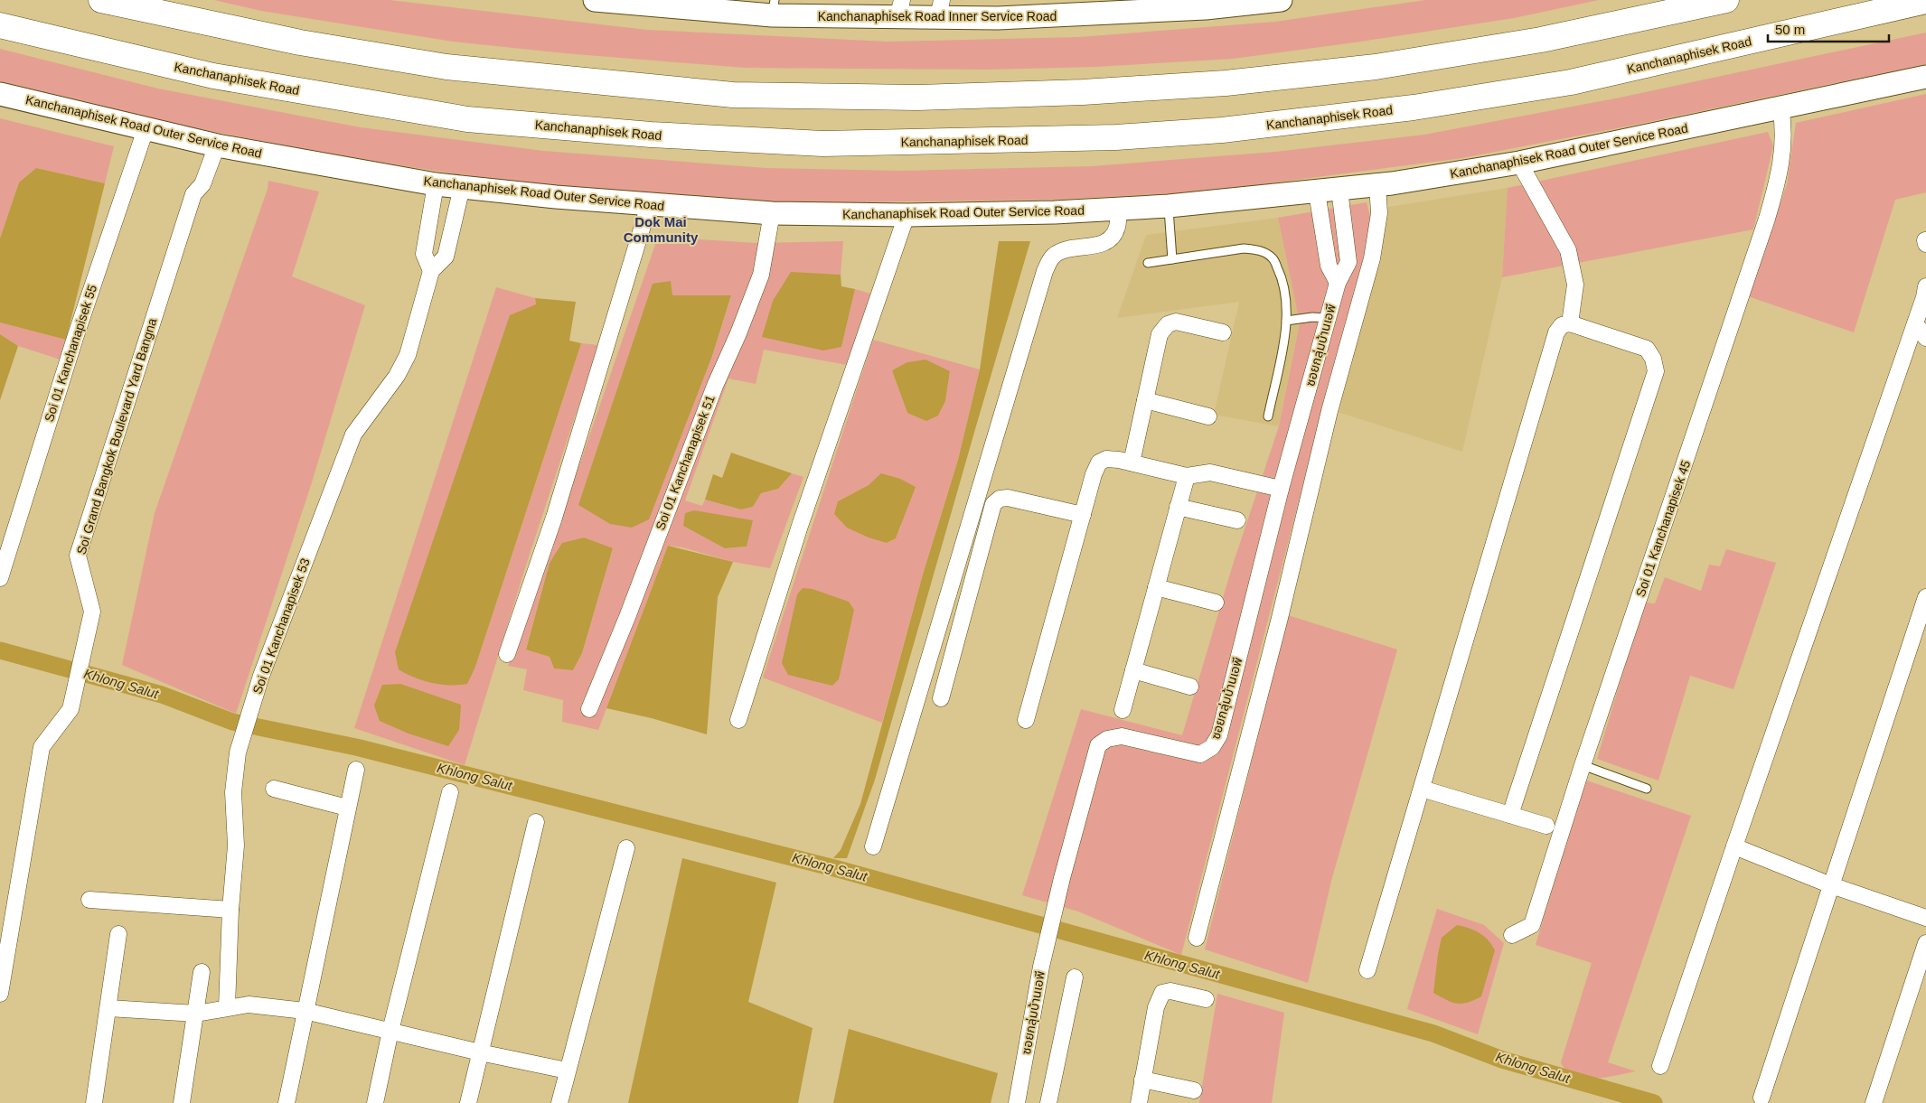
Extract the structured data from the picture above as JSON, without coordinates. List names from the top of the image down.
{
  "streets": {
    "highway": ["Kanchanaphisek Road"],
    "main road": ["Kanchanaphisek Road Inner Service Road", "Kanchanaphisek Road Outer Service Road"],
    "street": [
      "ซอยกลุ่มบ้านเอพี",
      "Soi 01 Kanchanapisek 55",
      "Soi Grand Bangkok Boulevard Yard Bangna",
      "Soi 01 Kanchanapisek 51",
      "Soi 01 Kanchanapisek 45",
      "Soi 01 Kanchanapisek 53"
    ]
  },
  "crossings": [
    ["Kanchanaphisek Road Outer Service Road", "ซอยกลุ่มบ้านเอพี"],
    ["Kanchanaphisek Road Outer Service Road", "Soi 01 Kanchanapisek 55"],
    ["Kanchanaphisek Road Outer Service Road", "Soi Grand Bangkok Boulevard Yard Bangna"],
    ["Kanchanaphisek Road Outer Service Road", "Soi 01 Kanchanapisek 51"],
    ["Kanchanaphisek Road Outer Service Road", "Soi 01 Kanchanapisek 45"],
    ["Kanchanaphisek Road Outer Service Road", "Soi 01 Kanchanapisek 53"]
  ],
  "districts": ["Dok Mai Community"],
  "water": ["Khlong Salut"],
  "scale_bar": "50 m"
}
